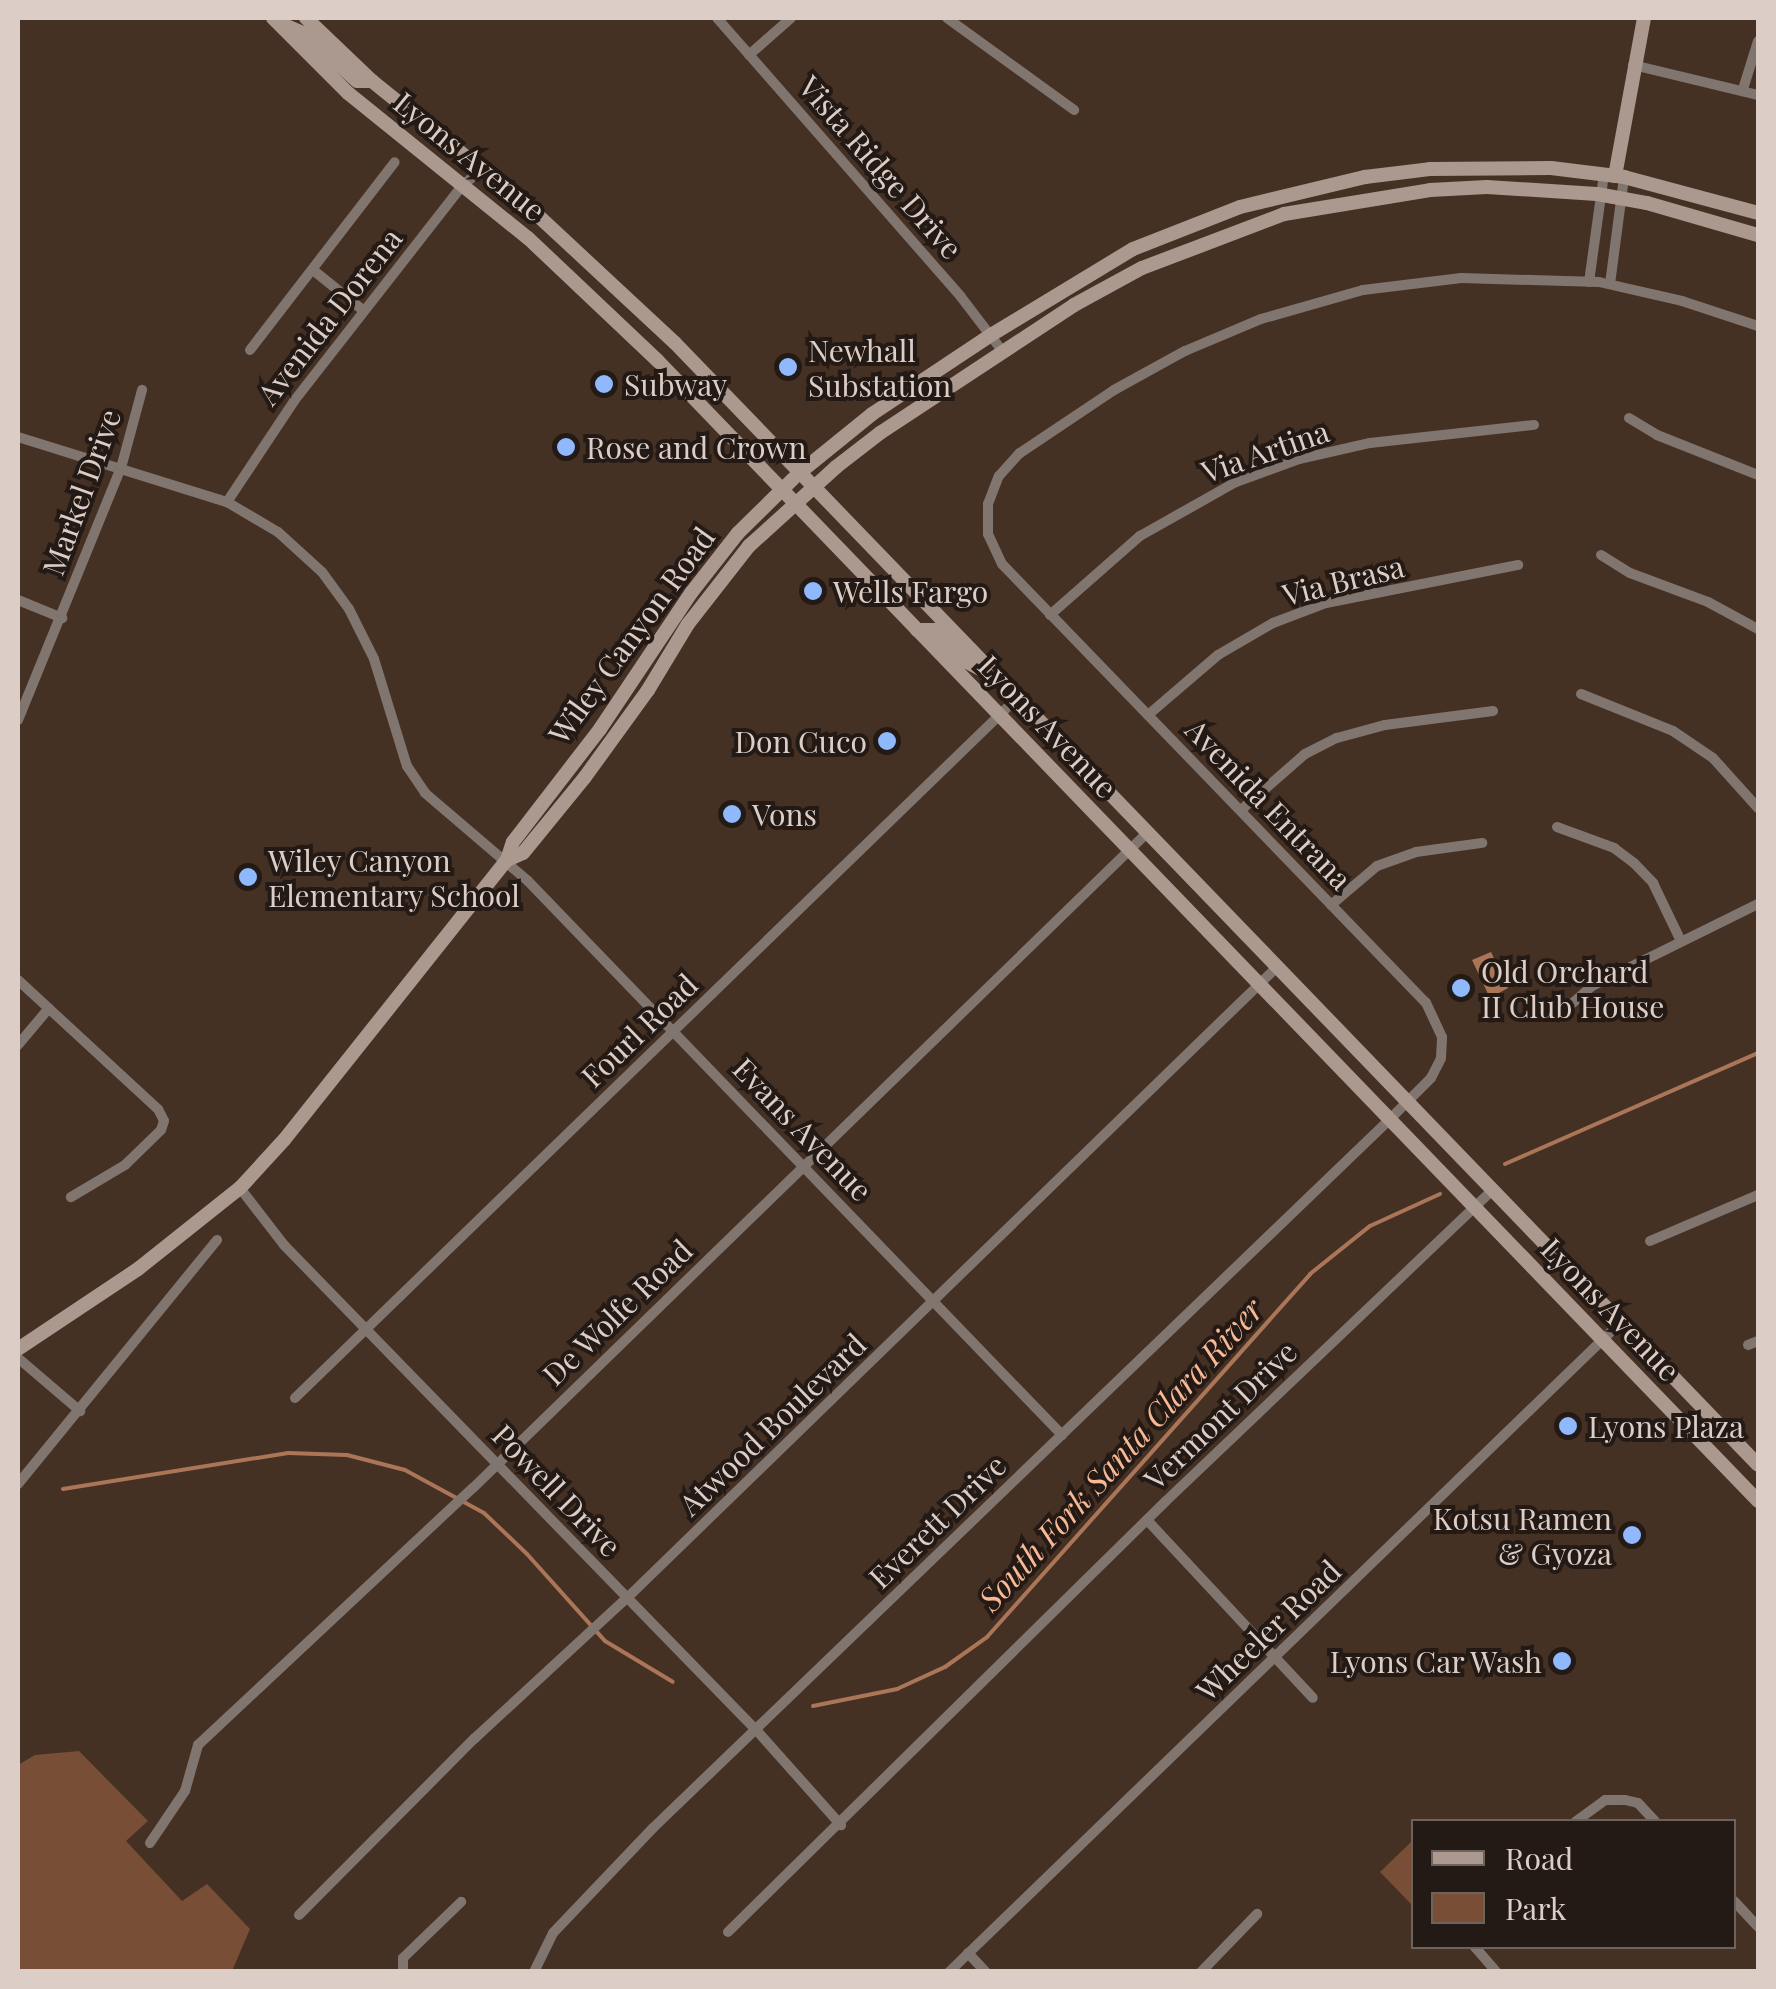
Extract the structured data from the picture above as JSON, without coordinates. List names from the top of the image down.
{
  "streets": {
    "main road": ["Lyons Avenue", "Wiley Canyon Road"],
    "street": [
      "Vista Ridge Drive",
      "Avenida Dorena",
      "Via Artina",
      "Markel Drive",
      "Via Brasa",
      "Avenida Entrana",
      "Fourl Road",
      "Evans Avenue",
      "De Wolfe Road",
      "Vermont Drive",
      "Atwood Boulevard",
      "Powell Drive",
      "Everett Drive",
      "Wheeler Road"
    ]
  },
  "crossings": [
    ["Lyons Avenue", "Avenida Dorena"],
    ["Lyons Avenue", "Wiley Canyon Road"],
    ["Lyons Avenue", "Avenida Entrana"],
    ["Lyons Avenue", "Fourl Road"],
    ["Lyons Avenue", "De Wolfe Road"],
    ["Lyons Avenue", "Vermont Drive"],
    ["Lyons Avenue", "Atwood Boulevard"],
    ["Lyons Avenue", "Everett Drive"],
    ["Lyons Avenue", "Wheeler Road"],
    ["Vista Ridge Drive", "Wiley Canyon Road"],
    ["Avenida Dorena", "Evans Avenue"],
    ["Via Artina", "Avenida Entrana"],
    ["Markel Drive", "Evans Avenue"],
    ["Via Brasa", "Avenida Entrana"],
    ["Wiley Canyon Road", "Evans Avenue"],
    ["Wiley Canyon Road", "Powell Drive"],
    ["Avenida Entrana", "Everett Drive"],
    ["Fourl Road", "Evans Avenue"],
    ["Fourl Road", "Powell Drive"],
    ["Evans Avenue", "De Wolfe Road"],
    ["Evans Avenue", "Atwood Boulevard"],
    ["Evans Avenue", "Everett Drive"],
    ["De Wolfe Road", "Powell Drive"],
    ["Vermont Drive", "Powell Drive"],
    ["Atwood Boulevard", "Powell Drive"],
    ["Powell Drive", "Everett Drive"]
  ],
  "water": ["South Fork Santa Clara River"],
  "places": [
    "Newhall Substation",
    "Subway",
    "Rose and Crown",
    "Wells Fargo",
    "Don Cuco",
    "Vons",
    "Wiley Canyon Elementary School",
    "Old Orchard II Club House",
    "Lyons Plaza",
    "Kotsu Ramen & Gyoza",
    "Lyons Car Wash"
  ],
  "legend": ["Road", "Park"]
}
